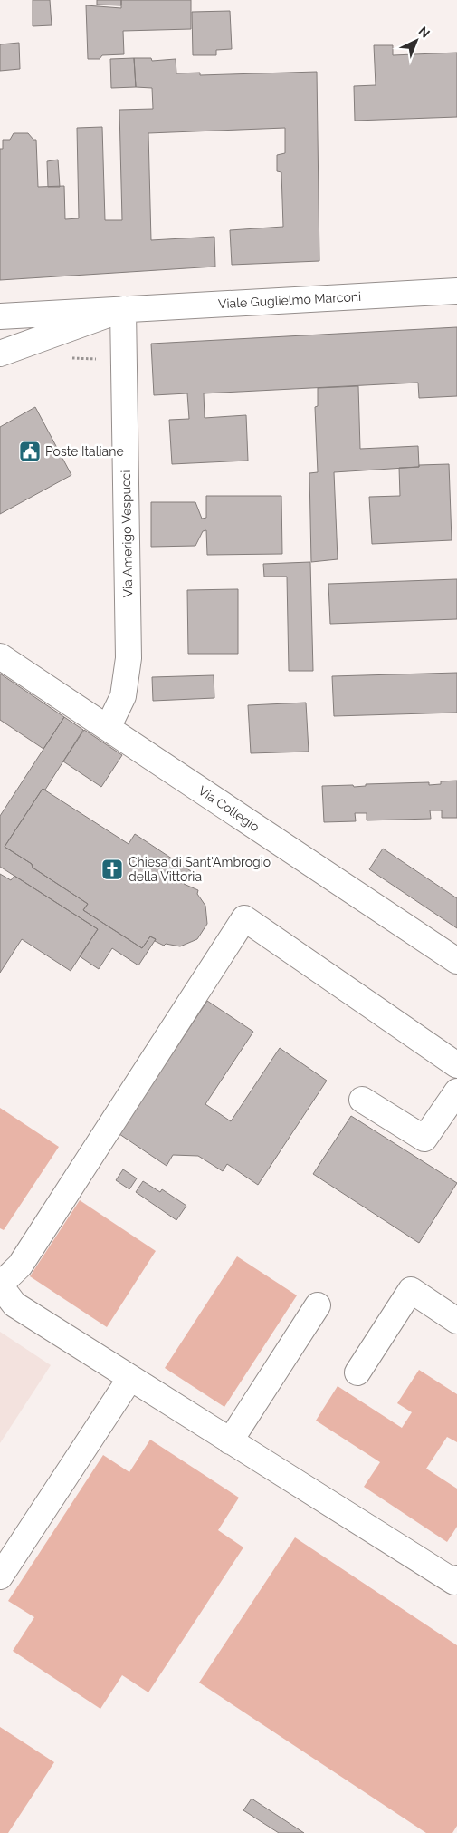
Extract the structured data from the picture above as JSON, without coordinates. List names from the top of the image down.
{
  "streets": {
    "street": ["Viale Guglielmo Marconi", "Via Amerigo Vespucci", "Via Collegio"]
  },
  "crossings": [
    ["Viale Guglielmo Marconi", "Via Amerigo Vespucci"],
    ["Via Amerigo Vespucci", "Via Collegio"]
  ],
  "places": {
    "public building": ["Poste Italiane"],
    "church": ["Chiesa di Sant'Ambrogio della Vittoria"]
  },
  "north": "top right"
}
